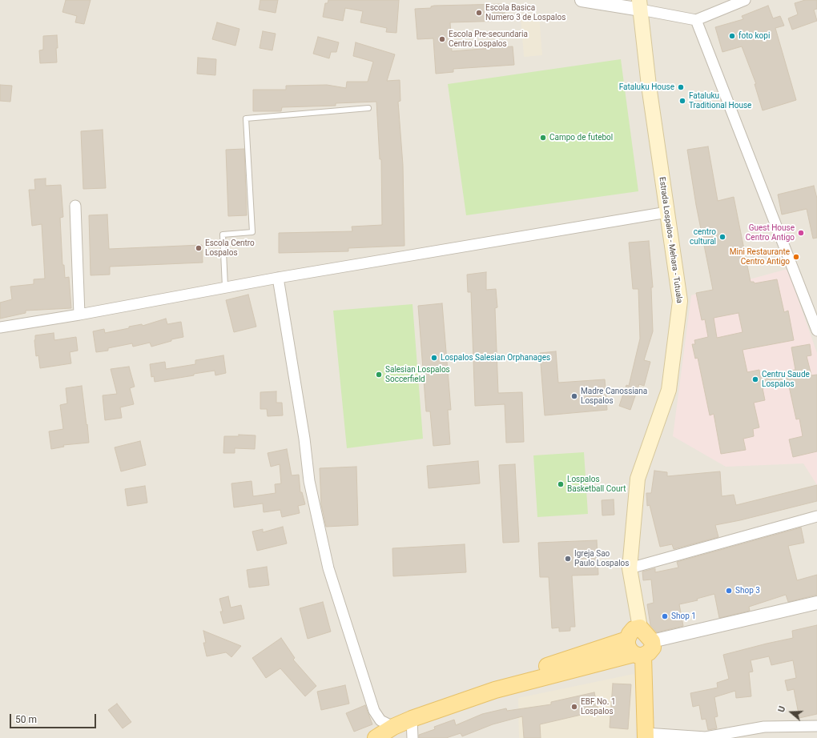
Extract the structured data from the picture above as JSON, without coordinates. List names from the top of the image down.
{
  "streets": {
    "main road": ["Estrada Lospalos - Mehara - Tutuala"]
  },
  "places": [
    "Escola Basica Numero 3 de Lospalos",
    "foto kopi",
    "Escola Pre-secundaria Centro Lospalos",
    "Fataluku House",
    "Fataluku Traditional House",
    "Campo de futebol",
    "Guest House Centro Antigo",
    "centro cultural",
    "Escola Centro Lospalos",
    "Mini Restaurante Centro Antigo",
    "Lospalos Salesian Orphanages",
    "Salesian Lospalos Soccerfield",
    "Centru Saude Lospalos",
    "Madre Canossiana Lospalos",
    "Lospalos Basketball Court",
    "Igreja Sao Paulo Lospalos",
    "Shop 3",
    "Shop 1",
    "EBF No. 1 Lospalos"
  ],
  "scale_bar": "50 m",
  "north": "left"
}
